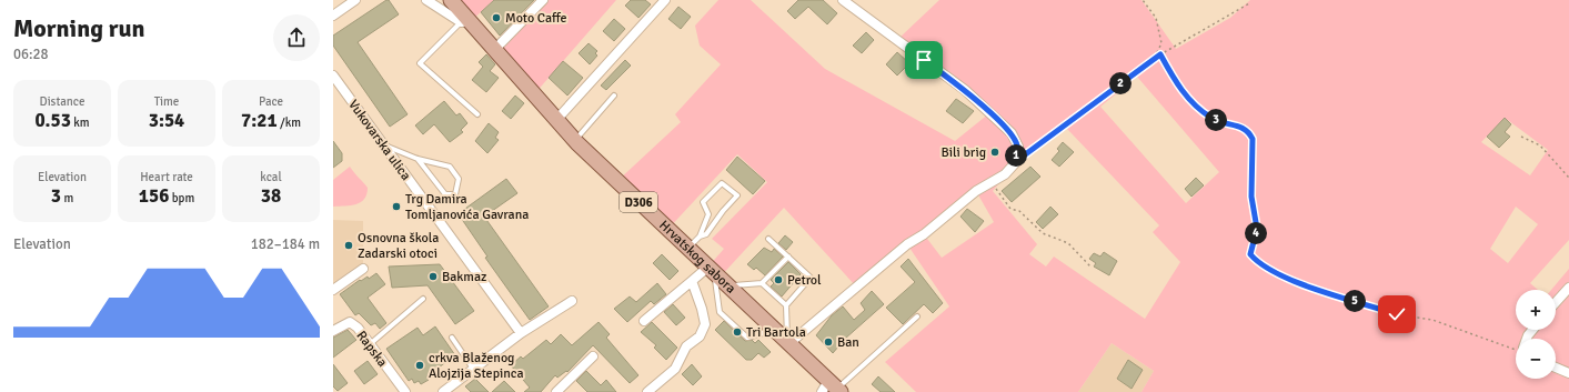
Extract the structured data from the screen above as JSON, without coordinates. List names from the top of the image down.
{
  "streets": {
    "main road": ["D306", "Hrvatskog sabora"],
    "street": ["Vukovarska ulica", "Rapska"]
  },
  "places": [
    "Moto Caffe",
    "Bili brig",
    "Trg Damira Tomljanovića Gavrana",
    "Osnovna škola Zadarski otoci",
    "Bakmaz",
    "Petrol",
    "Tri Bartola",
    "Ban",
    "crkva Blaženog Alojzija Stepinca"
  ],
  "page": {
    "heading": ["Morning run", "06:28"],
    "pins": [
      "2",
      "3",
      "1",
      "4",
      "5"
    ],
    "stats": [
      ["Distance", "0.53 km"],
      ["Time", "3:54"],
      ["Pace", "7:21 /km"],
      ["Elevation", "3 m"],
      ["Heart rate", "156 bpm"],
      ["kcal", "38"]
    ],
    "chart": ["Elevation", "182–184 m"],
    "map_buttons": ["+", "−"]
  }
}
